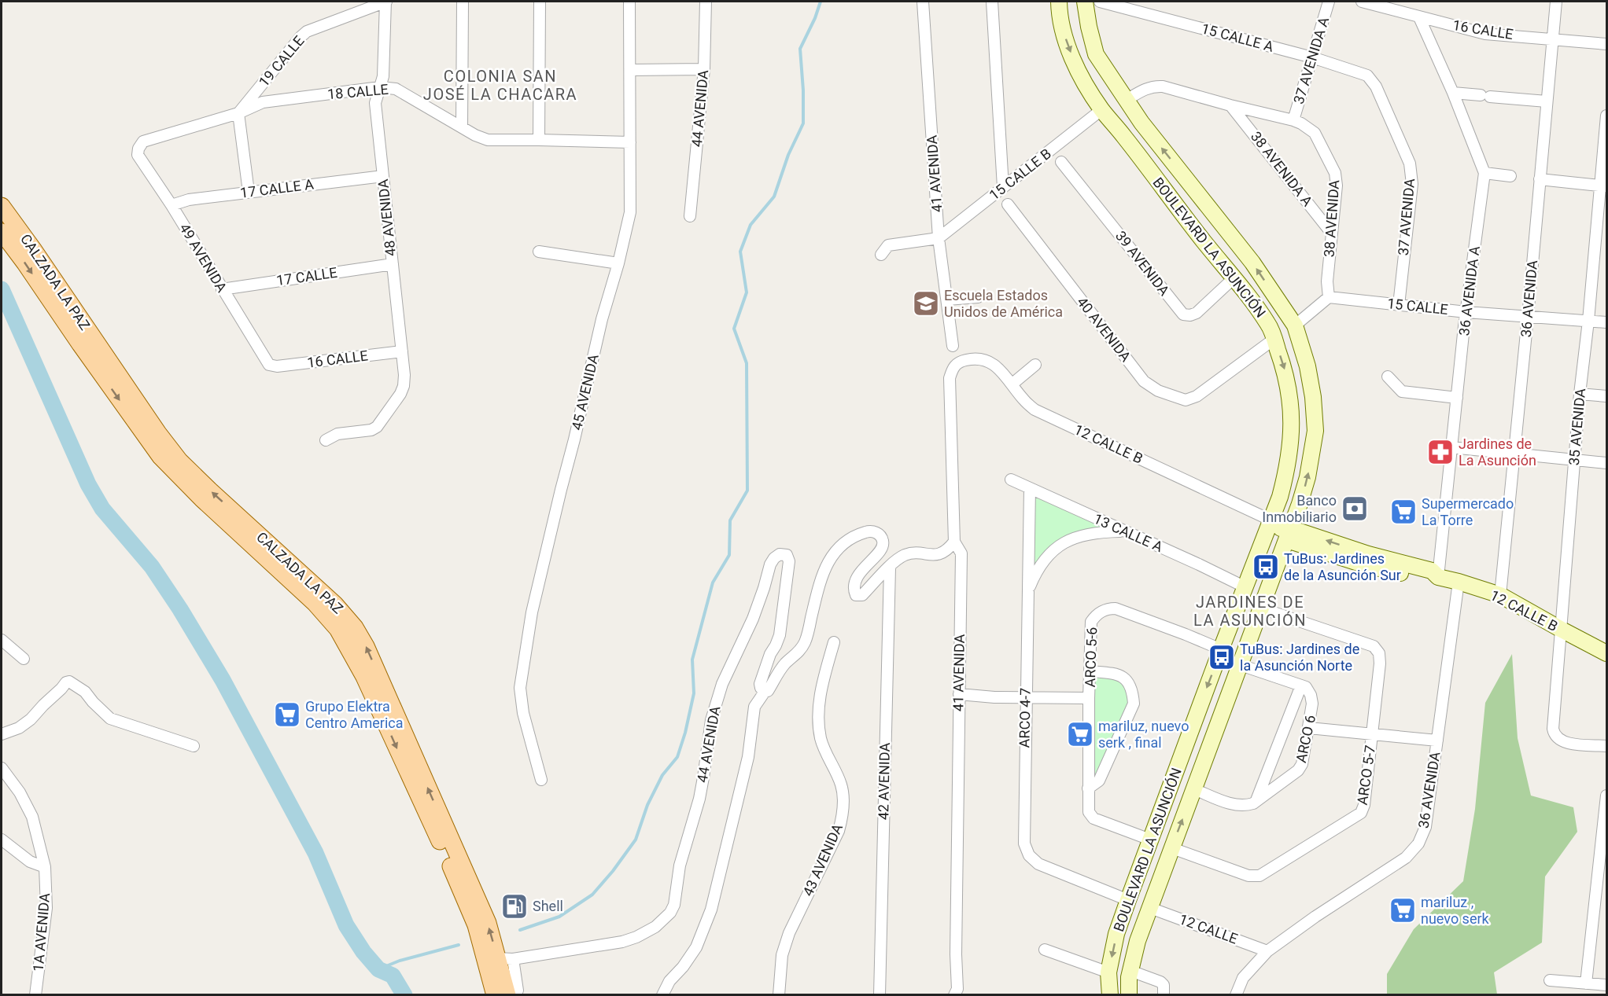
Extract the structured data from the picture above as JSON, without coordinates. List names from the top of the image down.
{
  "streets": {
    "main road": ["BOULEVARD LA ASUNCIÓN", "CALZADA LA PAZ", "12 CALLE B"],
    "street": [
      "16 CALLE",
      "15 CALLE A",
      "37 AVENIDA A",
      "19 CALLE",
      "18 CALLE",
      "44 AVENIDA",
      "38 AVENIDA A",
      "41 AVENIDA",
      "15 CALLE B",
      "17 CALLE A",
      "37 AVENIDA",
      "48 AVENIDA",
      "38 AVENIDA",
      "49 AVENIDA",
      "39 AVENIDA",
      "17 CALLE",
      "36 AVENIDA A",
      "36 AVENIDA",
      "15 CALLE",
      "40 AVENIDA",
      "45 AVENIDA",
      "35 AVENIDA",
      "13 CALLE A",
      "ARCO 5-6",
      "ARCO 4-7",
      "ARCO 6",
      "ARCO 5-7",
      "42 AVENIDA",
      "43 AVENIDA",
      "12 CALLE",
      "1A AVENIDA"
    ]
  },
  "crossings": [
    ["16 CALLE", "48 AVENIDA"],
    ["16 CALLE", "49 AVENIDA"],
    ["16 CALLE", "36 AVENIDA A"],
    ["16 CALLE", "36 AVENIDA"],
    ["15 CALLE A", "37 AVENIDA A"],
    ["15 CALLE A", "37 AVENIDA"],
    ["37 AVENIDA A", "38 AVENIDA"],
    ["19 CALLE", "18 CALLE"],
    ["19 CALLE", "48 AVENIDA"],
    ["18 CALLE", "48 AVENIDA"],
    ["18 CALLE", "49 AVENIDA"],
    ["18 CALLE", "45 AVENIDA"],
    ["44 AVENIDA", "CALZADA LA PAZ"],
    ["44 AVENIDA", "42 AVENIDA"],
    ["38 AVENIDA A", "38 AVENIDA"],
    ["41 AVENIDA", "15 CALLE B"],
    ["41 AVENIDA", "12 CALLE B"],
    ["15 CALLE B", "BOULEVARD LA ASUNCIÓN"],
    ["17 CALLE A", "48 AVENIDA"],
    ["17 CALLE A", "49 AVENIDA"],
    ["37 AVENIDA", "15 CALLE"],
    ["48 AVENIDA", "17 CALLE"],
    ["38 AVENIDA", "15 CALLE"],
    ["BOULEVARD LA ASUNCIÓN", "39 AVENIDA"],
    ["BOULEVARD LA ASUNCIÓN", "40 AVENIDA"],
    ["BOULEVARD LA ASUNCIÓN", "12 CALLE B"],
    ["BOULEVARD LA ASUNCIÓN", "13 CALLE A"],
    ["BOULEVARD LA ASUNCIÓN", "ARCO 5-6"],
    ["BOULEVARD LA ASUNCIÓN", "ARCO 4-7"],
    ["BOULEVARD LA ASUNCIÓN", "ARCO 6"],
    ["BOULEVARD LA ASUNCIÓN", "ARCO 5-7"],
    ["BOULEVARD LA ASUNCIÓN", "12 CALLE"],
    ["49 AVENIDA", "17 CALLE"],
    ["36 AVENIDA A", "15 CALLE"],
    ["36 AVENIDA A", "12 CALLE B"],
    ["36 AVENIDA", "15 CALLE"],
    ["36 AVENIDA", "12 CALLE B"],
    ["36 AVENIDA", "12 CALLE"],
    ["15 CALLE", "35 AVENIDA"],
    ["35 AVENIDA", "12 CALLE B"],
    ["13 CALLE A", "ARCO 4-7"]
  ],
  "districts": ["COLONIA SAN JOSÉ LA CHACARA", "JARDINES DE LA ASUNCIÓN"],
  "places": {
    "school or university": ["Escuela Estados Unidos de América"],
    "pharmacy": ["Jardines de La Asunción"],
    "bank": ["Banco Inmobiliario"],
    "supermarket": [
      "Supermercado La Torre",
      "Grupo Elektra Centro America",
      "mariluz, nuevo serk , final",
      "mariluz , nuevo serk"
    ],
    "bus stop": ["TuBus: Jardines de la Asunción Sur", "TuBus: Jardines de la Asunción Norte"],
    "fuel station": ["Shell"]
  }
}
